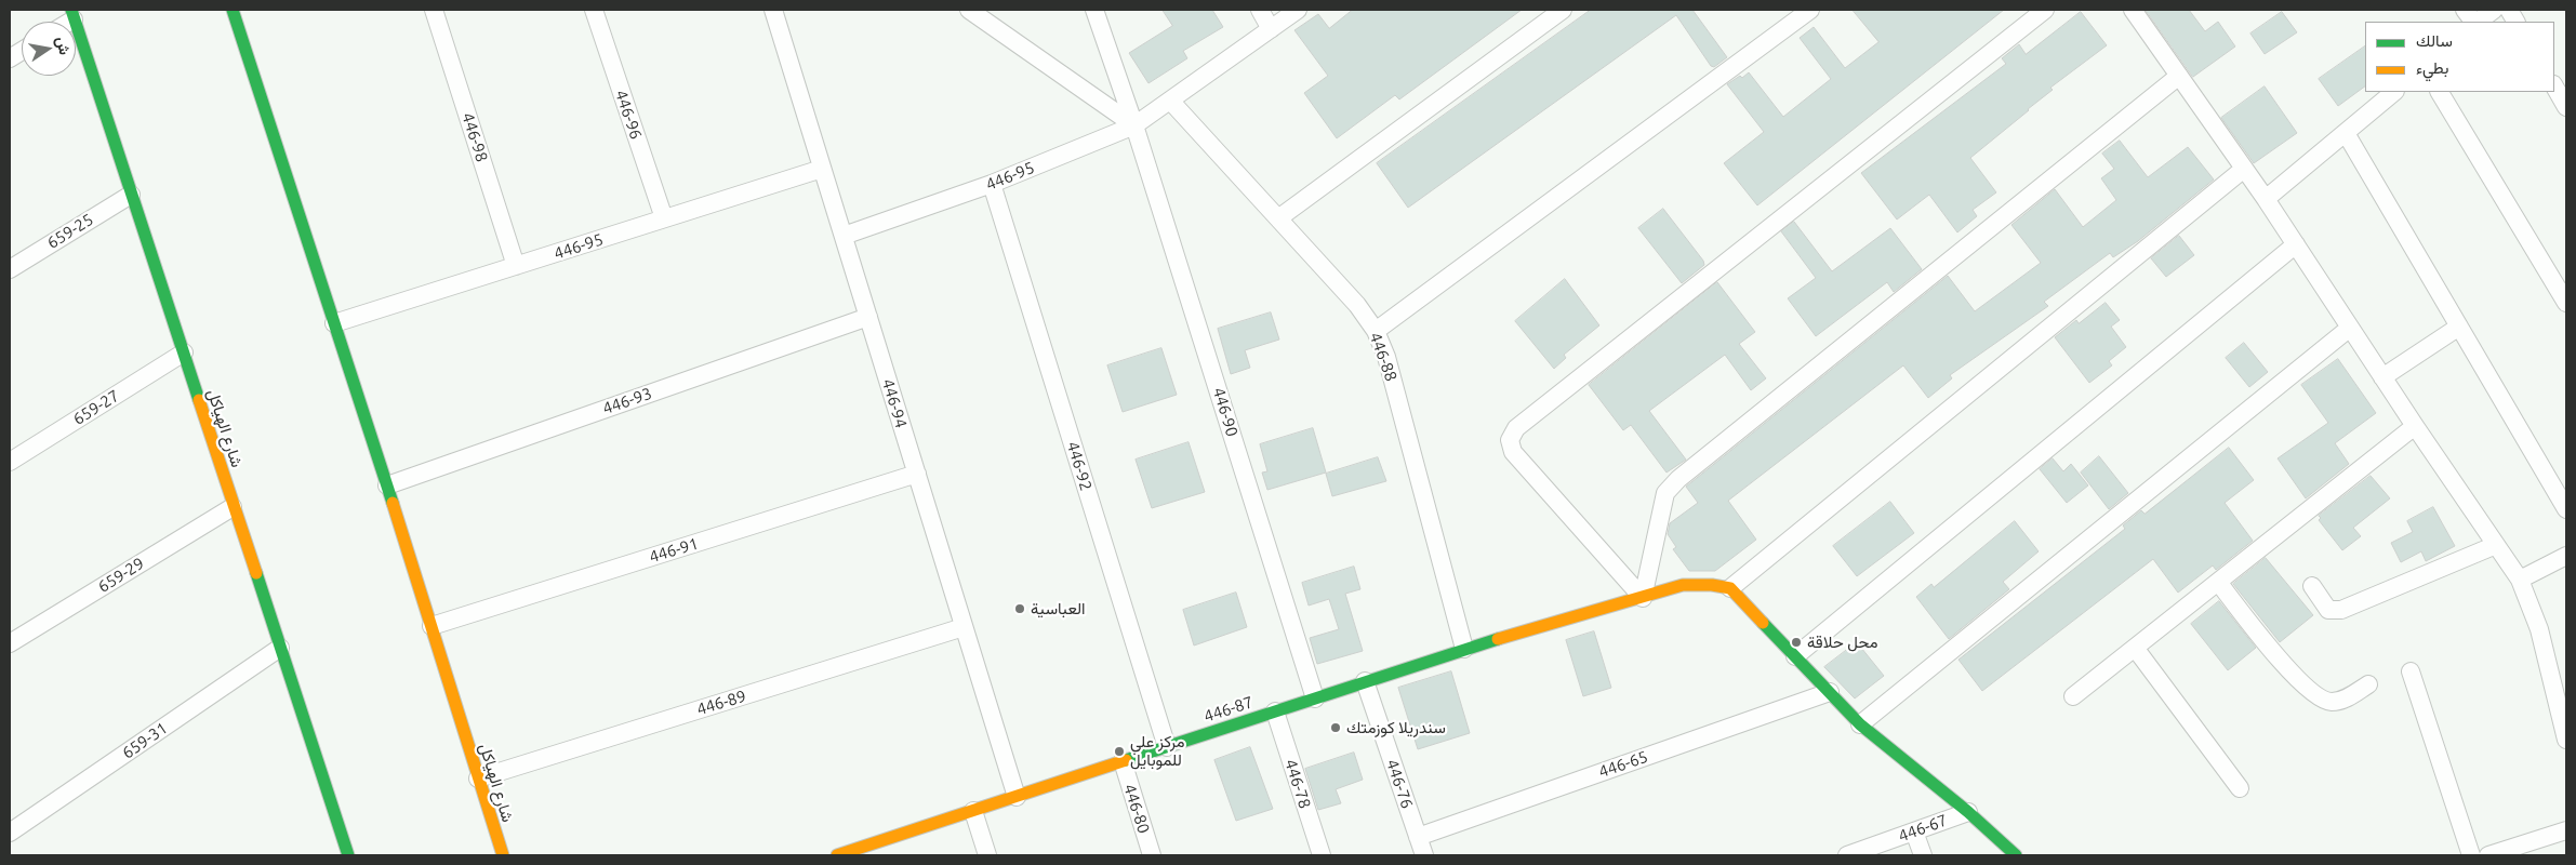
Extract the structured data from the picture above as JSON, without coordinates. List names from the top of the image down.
{
  "streets": {
    "street": [
      "446-96",
      "446-98",
      "446-95",
      "659-25",
      "446-88",
      "446-93",
      "446-94",
      "659-27",
      "446-90",
      "شارع الهياكل",
      "446-92",
      "446-91",
      "659-29",
      "446-89",
      "446-87",
      "659-31",
      "446-65",
      "446-78",
      "446-76",
      "446-80",
      "446-67"
    ]
  },
  "crossings": [
    ["446-96", "446-95"],
    ["446-98", "446-95"],
    ["446-95", "446-88"],
    ["446-95", "446-94"],
    ["446-95", "446-90"],
    ["446-95", "شارع الهياكل"],
    ["446-95", "446-92"],
    ["659-25", "شارع الهياكل"],
    ["446-88", "446-87"],
    ["446-93", "446-94"],
    ["446-93", "شارع الهياكل"],
    ["446-94", "446-91"],
    ["446-94", "446-89"],
    ["446-94", "446-87"],
    ["659-27", "شارع الهياكل"],
    ["446-90", "446-87"],
    ["شارع الهياكل", "446-91"],
    ["شارع الهياكل", "659-29"],
    ["شارع الهياكل", "446-89"],
    ["شارع الهياكل", "659-31"],
    ["446-92", "446-87"],
    ["446-87", "446-78"],
    ["446-87", "446-76"],
    ["446-87", "446-80"],
    ["446-65", "446-76"]
  ],
  "places": [
    "العباسية",
    "محل حلاقة",
    "سندريلا كوزمتك",
    "مركز علي للموبايل"
  ],
  "legend": ["سالك", "بطيء"],
  "north": "right"
}
